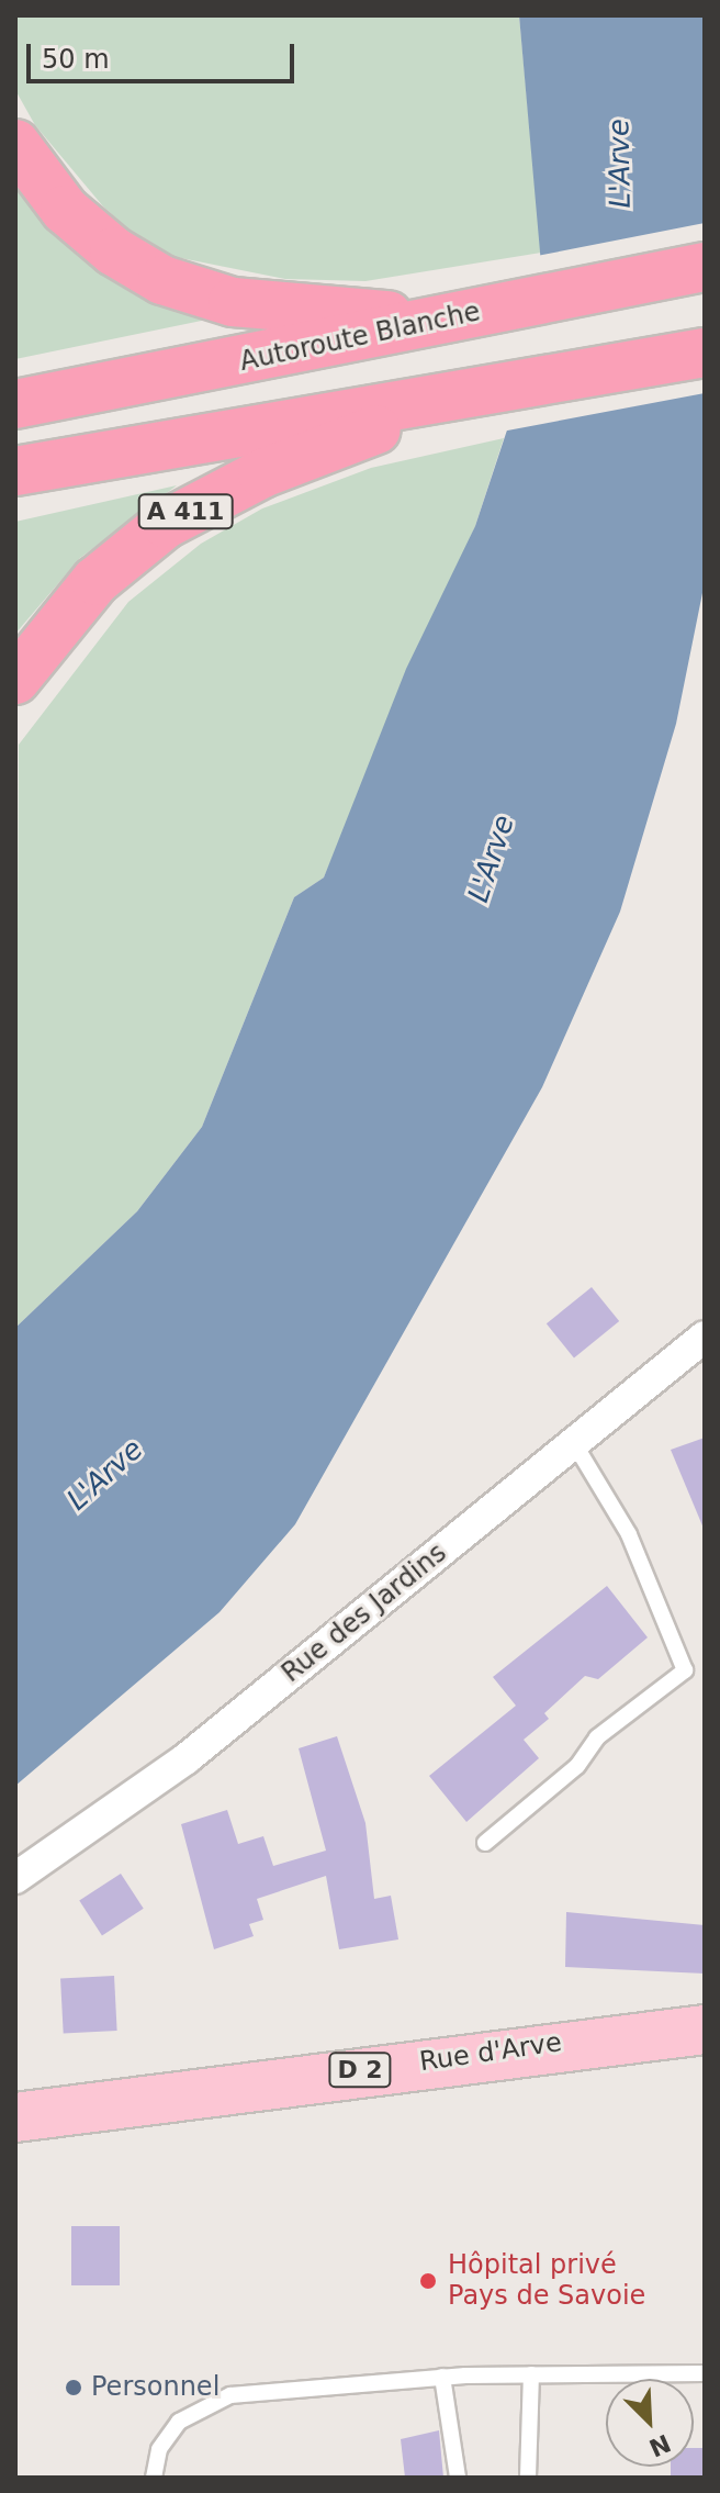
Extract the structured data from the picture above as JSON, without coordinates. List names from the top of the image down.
{
  "streets": {
    "highway": ["Autoroute Blanche", "A 411"],
    "main road": ["Rue d'Arve", "D 2"],
    "street": ["Rue des Jardins"]
  },
  "water": ["L'Arve"],
  "places": ["Hôpital privé Pays de Savoie", "Personnel"],
  "scale_bar": "50 m",
  "north": "bottom right"
}
